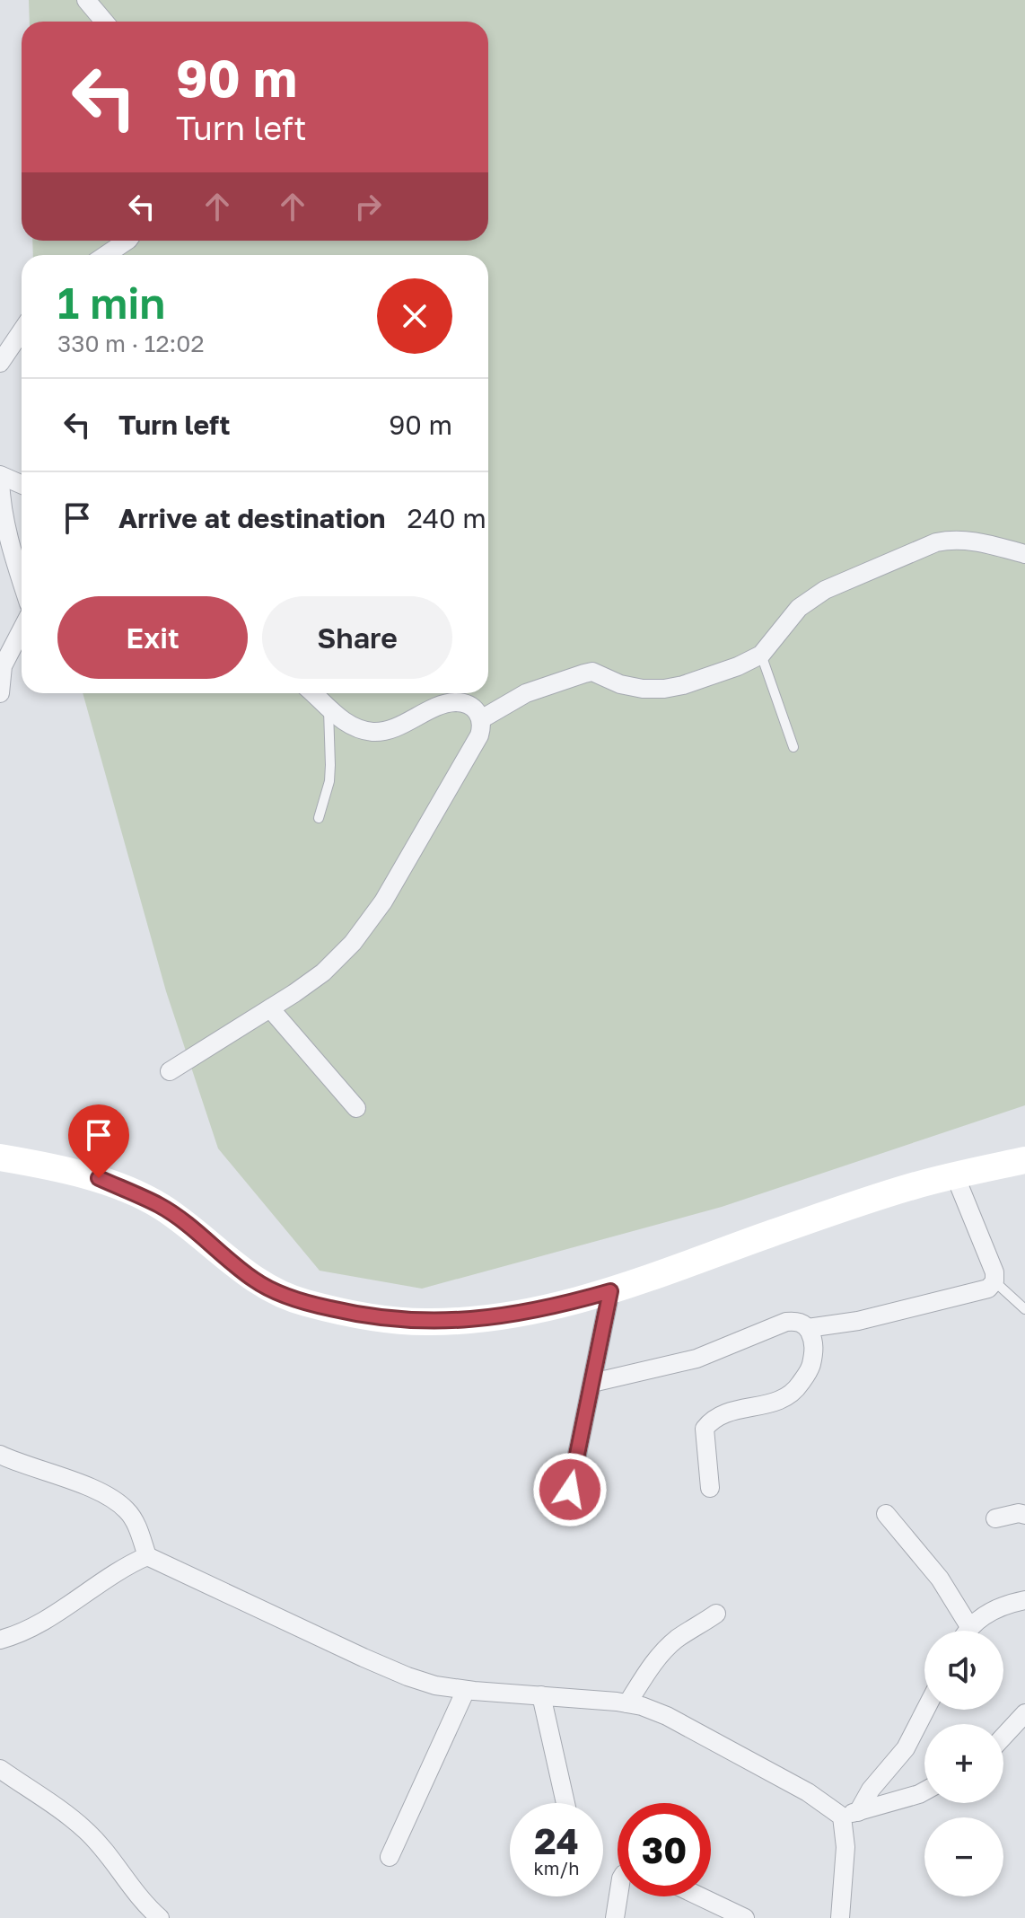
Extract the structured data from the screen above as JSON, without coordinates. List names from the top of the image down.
{
  "page": {
    "turn": ["90 m", "Turn left"],
    "heading": ["1 min", "330 m · 12:02"],
    "list": [
      {
        "name": "Turn left",
        "value": "90 m"
      },
      {
        "name": "Arrive at destination",
        "value": "240 m"
      }
    ],
    "buttons": ["Exit", "Share"],
    "map_buttons": ["+", "−"],
    "speed": "24 km/h",
    "limit": "30"
  }
}
